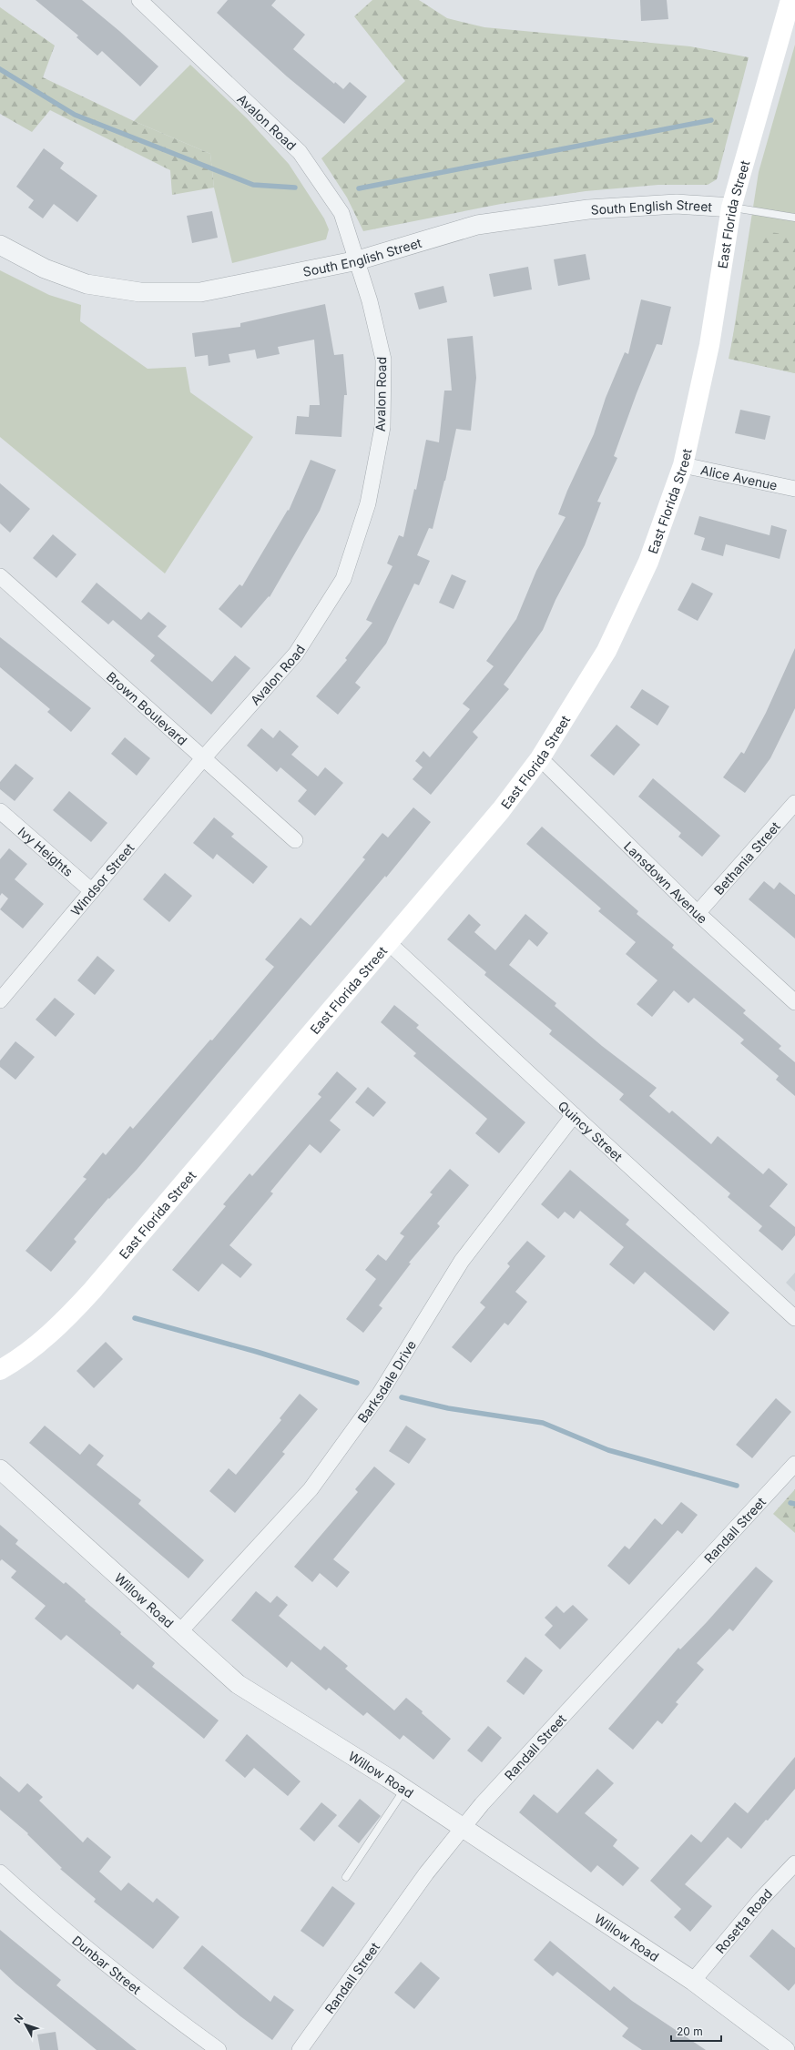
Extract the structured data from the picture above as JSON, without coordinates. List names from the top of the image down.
{
  "streets": {
    "main road": ["East Florida Street"],
    "street": [
      "Avalon Road",
      "South English Street",
      "Alice Avenue",
      "Brown Boulevard",
      "Ivy Heights",
      "Bethania Street",
      "Windsor Street",
      "Lansdown Avenue",
      "Quincy Street",
      "Barksdale Drive",
      "Randall Street",
      "Willow Road",
      "Rosetta Road",
      "Dunbar Street"
    ]
  },
  "crossings": [
    ["Avalon Road", "South English Street"],
    ["Avalon Road", "Brown Boulevard"],
    ["Avalon Road", "Windsor Street"],
    ["South English Street", "East Florida Street"],
    ["East Florida Street", "Alice Avenue"],
    ["East Florida Street", "Lansdown Avenue"],
    ["East Florida Street", "Quincy Street"],
    ["Brown Boulevard", "Windsor Street"],
    ["Ivy Heights", "Windsor Street"],
    ["Bethania Street", "Lansdown Avenue"],
    ["Quincy Street", "Barksdale Drive"],
    ["Barksdale Drive", "Willow Road"],
    ["Randall Street", "Willow Road"],
    ["Willow Road", "Rosetta Road"]
  ],
  "scale_bar": "20 m",
  "north": "top left"
}
